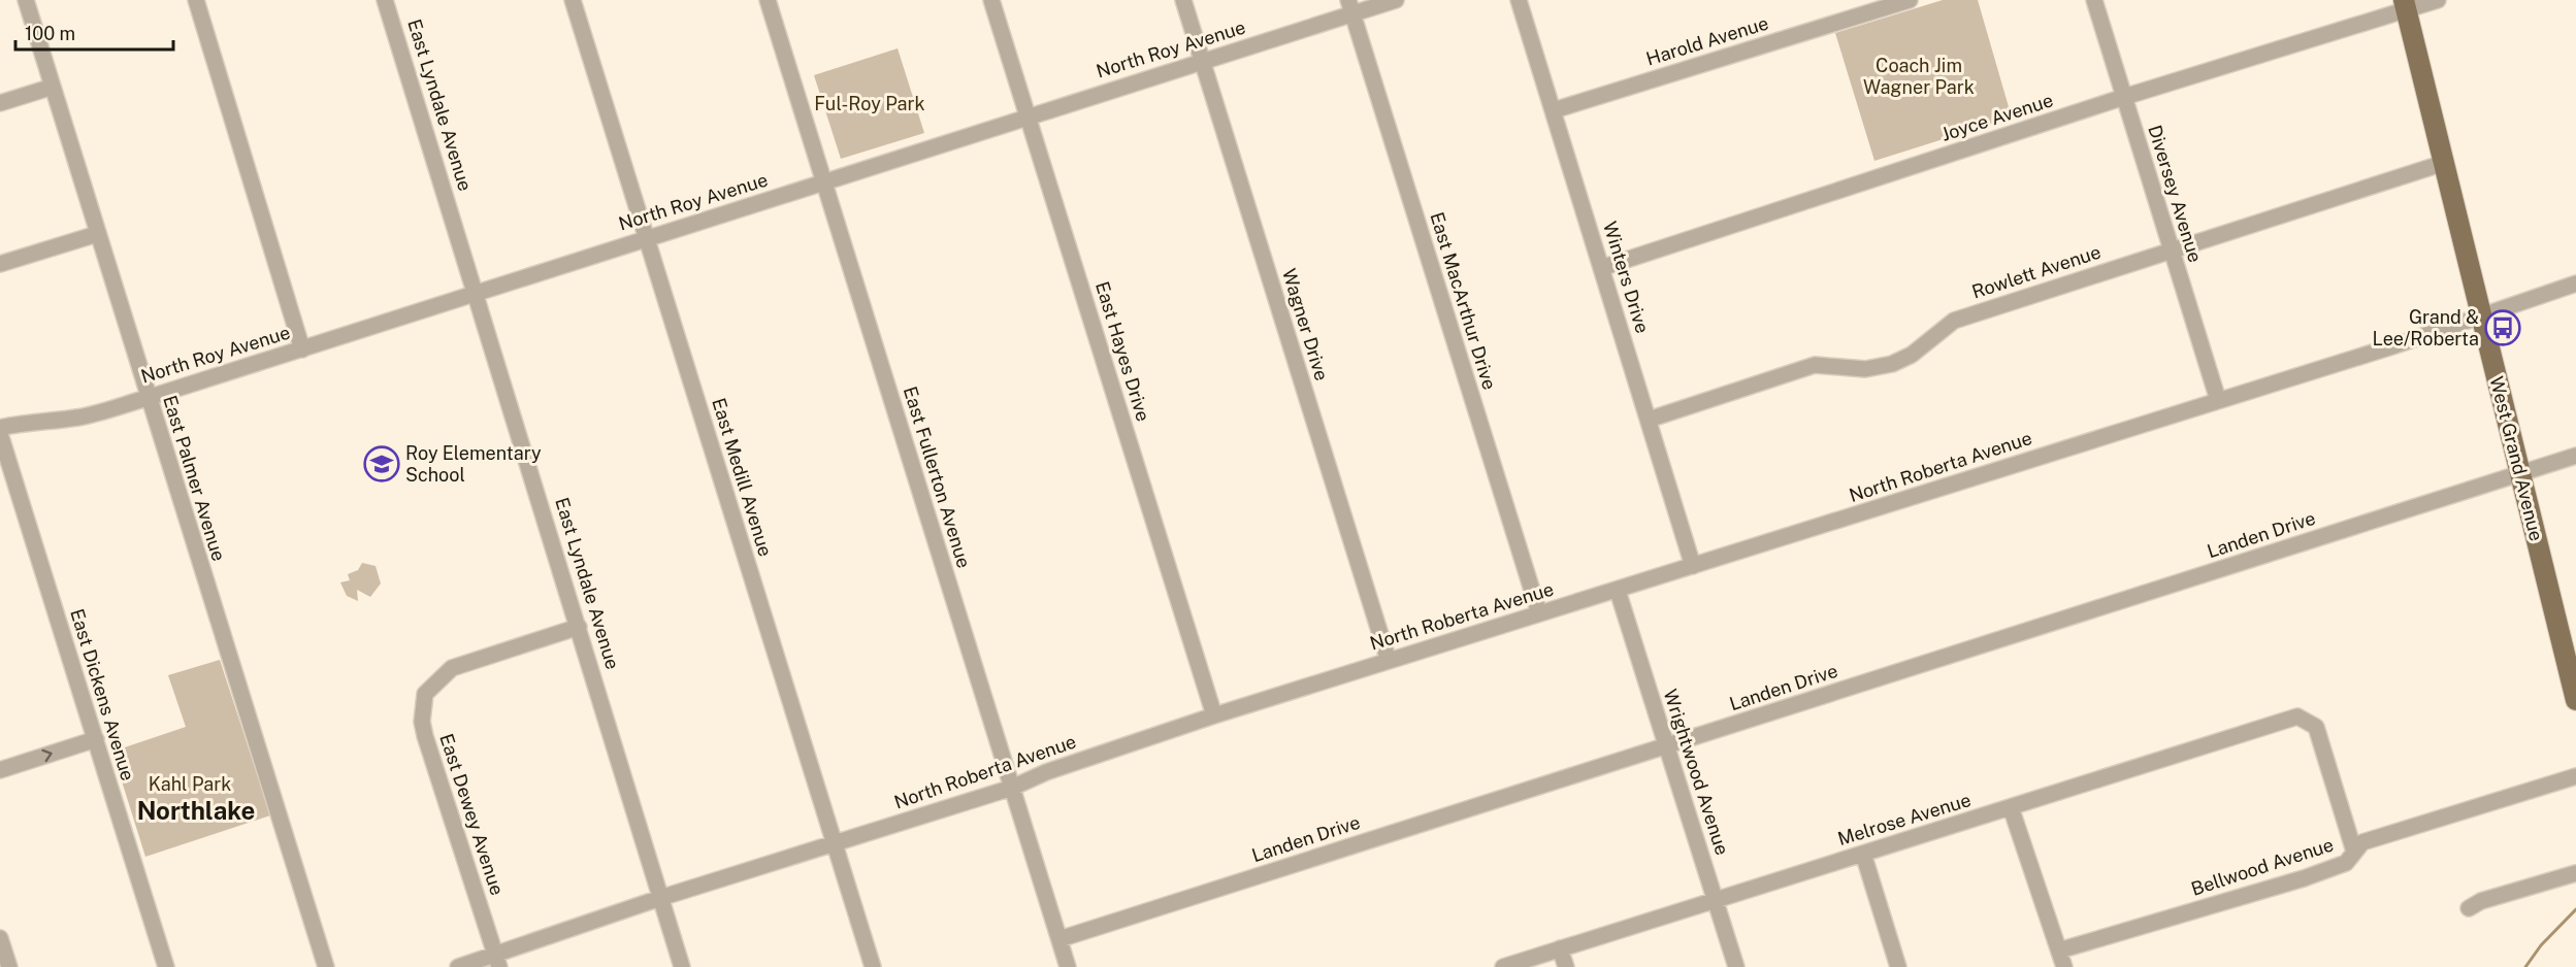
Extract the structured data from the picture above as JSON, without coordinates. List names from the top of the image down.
{
  "streets": {
    "main road": ["West Grand Avenue"],
    "street": [
      "Harold Avenue",
      "North Roy Avenue",
      "East Lyndale Avenue",
      "Joyce Avenue",
      "Diversey Avenue",
      "Rowlett Avenue",
      "Winters Drive",
      "East MacArthur Drive",
      "Wagner Drive",
      "East Hayes Drive",
      "North Roberta Avenue",
      "East Medill Avenue",
      "East Fullerton Avenue",
      "East Palmer Avenue",
      "Landen Drive",
      "East Dickens Avenue",
      "Wrightwood Avenue",
      "East Dewey Avenue",
      "Melrose Avenue",
      "Bellwood Avenue"
    ]
  },
  "crossings": [
    ["Harold Avenue", "Winters Drive"],
    ["North Roy Avenue", "East Lyndale Avenue"],
    ["North Roy Avenue", "East MacArthur Drive"],
    ["North Roy Avenue", "Wagner Drive"],
    ["North Roy Avenue", "East Hayes Drive"],
    ["North Roy Avenue", "East Medill Avenue"],
    ["North Roy Avenue", "East Fullerton Avenue"],
    ["North Roy Avenue", "East Palmer Avenue"],
    ["East Lyndale Avenue", "North Roberta Avenue"],
    ["East Lyndale Avenue", "East Dewey Avenue"],
    ["Joyce Avenue", "Diversey Avenue"],
    ["Joyce Avenue", "Winters Drive"],
    ["Joyce Avenue", "West Grand Avenue"],
    ["Diversey Avenue", "Rowlett Avenue"],
    ["Diversey Avenue", "North Roberta Avenue"],
    ["Rowlett Avenue", "Winters Drive"],
    ["Rowlett Avenue", "West Grand Avenue"],
    ["Winters Drive", "North Roberta Avenue"],
    ["East MacArthur Drive", "North Roberta Avenue"],
    ["Wagner Drive", "North Roberta Avenue"],
    ["East Hayes Drive", "North Roberta Avenue"],
    ["West Grand Avenue", "North Roberta Avenue"],
    ["West Grand Avenue", "Landen Drive"],
    ["North Roberta Avenue", "East Medill Avenue"],
    ["North Roberta Avenue", "East Fullerton Avenue"],
    ["North Roberta Avenue", "Wrightwood Avenue"],
    ["North Roberta Avenue", "East Dewey Avenue"],
    ["East Fullerton Avenue", "Landen Drive"],
    ["Landen Drive", "Wrightwood Avenue"],
    ["Wrightwood Avenue", "Melrose Avenue"],
    ["Melrose Avenue", "Bellwood Avenue"]
  ],
  "districts": ["Northlake"],
  "parks": ["Coach Jim Wagner Park", "Ful-Roy Park", "Kahl Park"],
  "places": {
    "bus stop": ["Grand & Lee/Roberta"],
    "school or university": ["Roy Elementary School"]
  },
  "scale_bar": "100 m"
}
